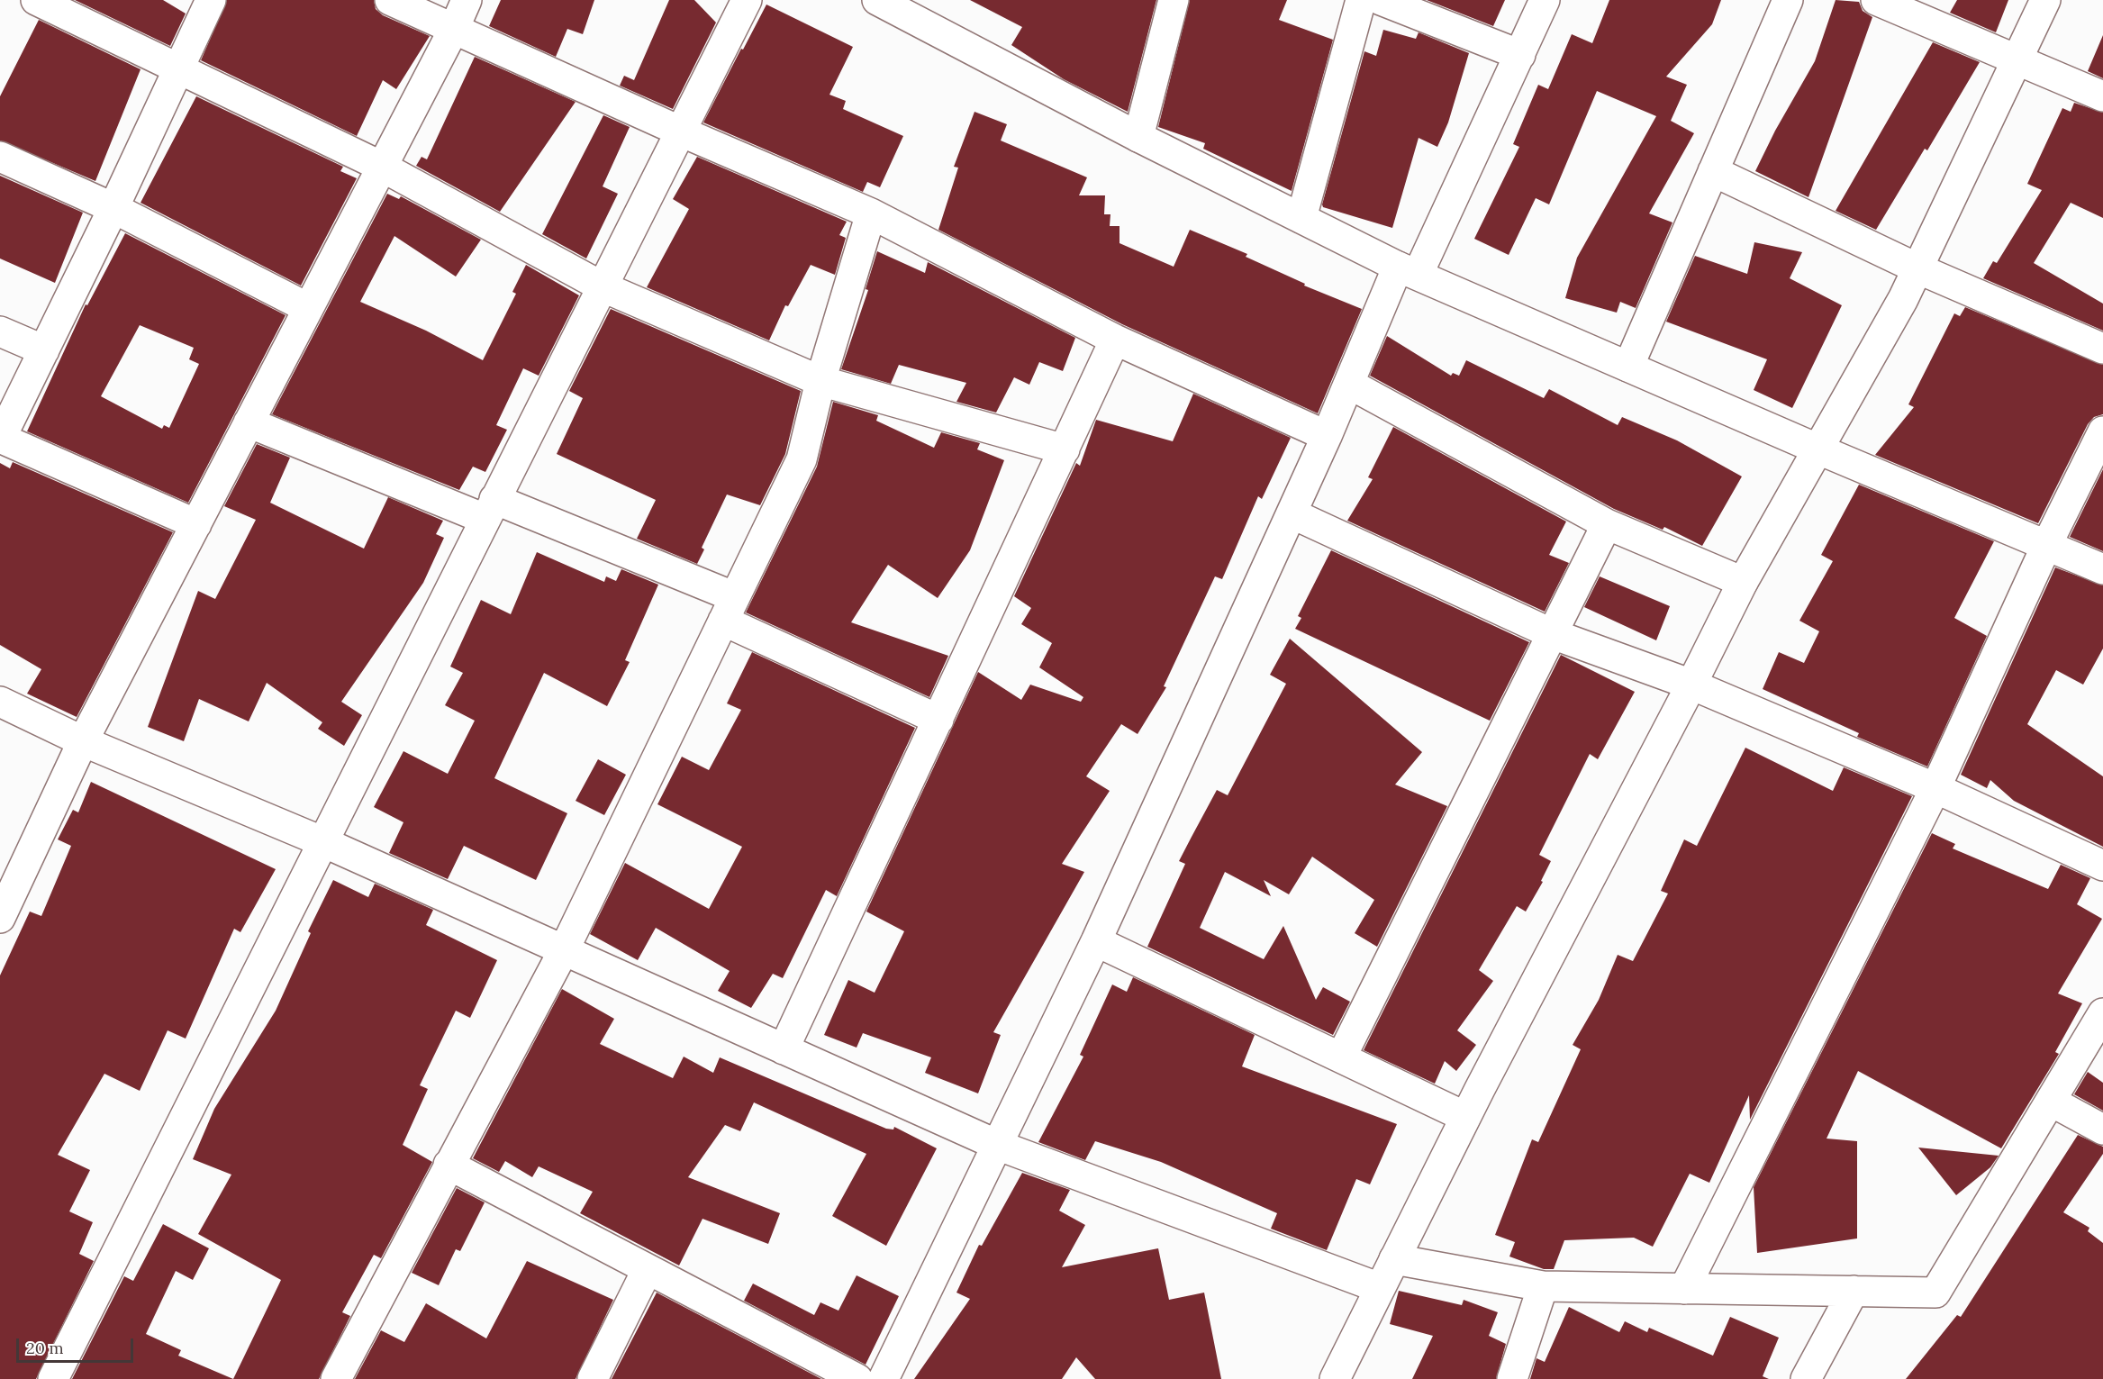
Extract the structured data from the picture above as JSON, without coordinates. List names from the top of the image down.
{
  "scale_bar": "20 m"
}
